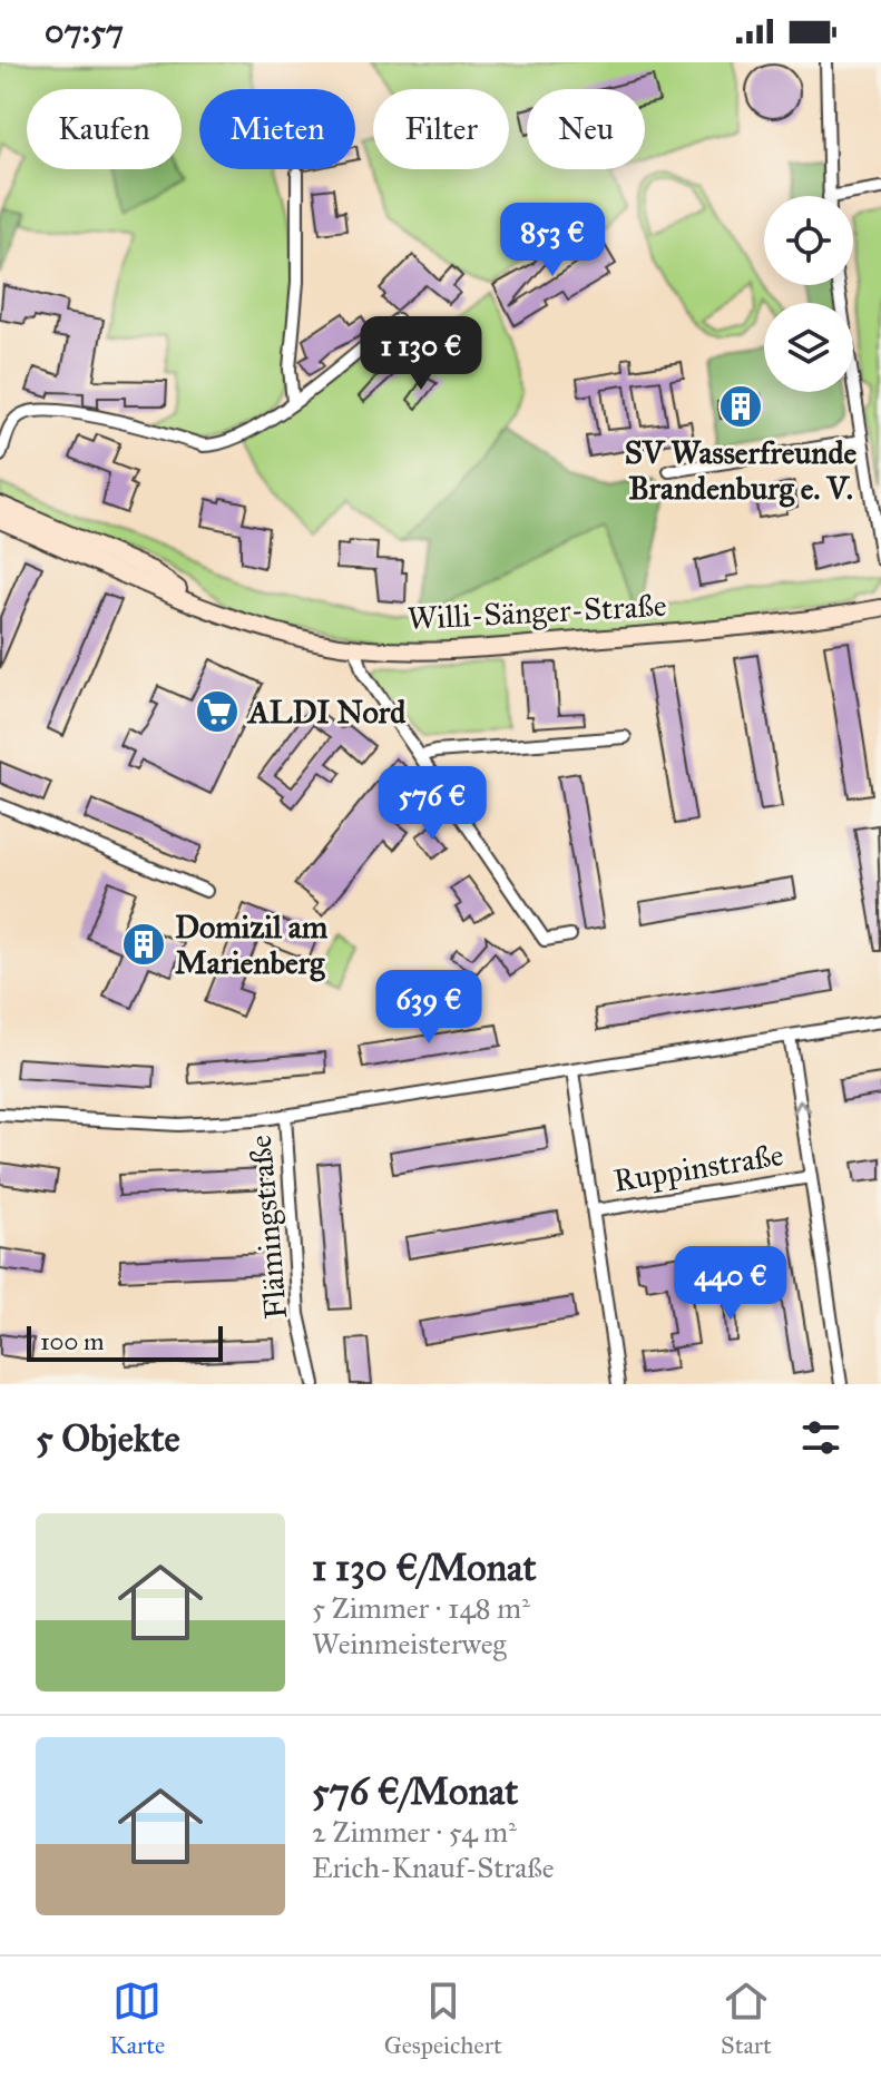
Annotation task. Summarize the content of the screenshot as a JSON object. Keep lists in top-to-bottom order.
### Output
{
  "streets": {
    "main road": ["Willi-Sänger-Straße"],
    "street": ["Ruppinstraße", "Flämingstraße"]
  },
  "places": {
    "building": ["SV Wasserfreunde Brandenburg e. V.", "Domizil am Marienberg"],
    "supermarket": ["ALDI Nord"]
  },
  "scale_bar": "100 m",
  "page": {
    "status": "07:57",
    "chip": [
      "Kaufen",
      "Mieten",
      "Filter",
      "Neu"
    ],
    "price": [
      "853 €",
      "1 130 €",
      "576 €",
      "639 €",
      "440 €"
    ],
    "scale": "100 m",
    "heading": "5 Objekte",
    "list": [
      {
        "name": "1 130 €/Monat",
        "note": "5 Zimmer · 148 m² · Weinmeisterweg"
      },
      {
        "name": "576 €/Monat",
        "note": "2 Zimmer · 54 m² · Erich-Knauf-Straße"
      }
    ],
    "tabs": ["Karte", "Gespeichert", "Start"]
  }
}
